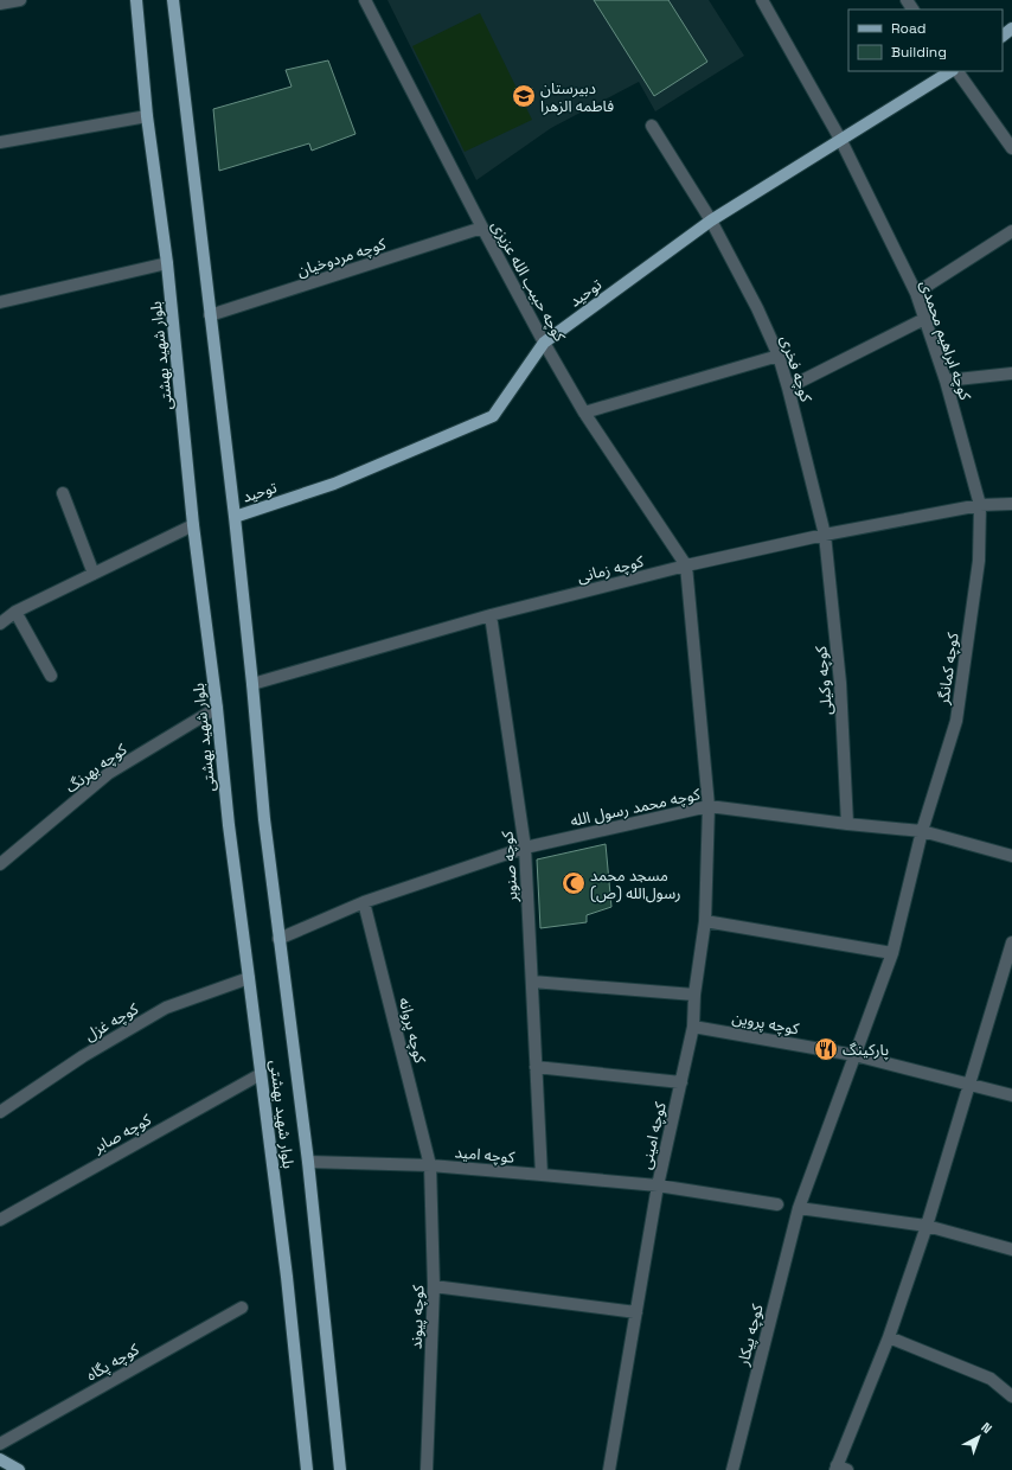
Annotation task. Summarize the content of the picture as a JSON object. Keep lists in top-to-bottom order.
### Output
{
  "streets": {
    "main road": ["توحید", "بلوار شهید بهشتی"],
    "street": [
      "کوچه مردوخیان",
      "کوچه حبیب الله عزیزی",
      "کوچه ابراهیم محمدی",
      "کوچه فخری",
      "کوچه زمانی",
      "کوچه کمانگر",
      "کوچه وکیلی",
      "کوچه بهرنگ",
      "کوچه محمد رسول الله",
      "کوچه صنوبر",
      "کوچه غزل",
      "کوچه پروین",
      "کوچه پروانه",
      "کوچه صابر",
      "کوچه امینی",
      "کوچه امید",
      "کوچه پیوند",
      "کوچه پیکار",
      "کوچه پگاه"
    ]
  },
  "crossings": [
    ["کوچه مردوخیان", "کوچه حبیب الله عزیزی"],
    ["کوچه مردوخیان", "بلوار شهید بهشتی"],
    ["کوچه حبیب الله عزیزی", "توحید"],
    ["کوچه حبیب الله عزیزی", "کوچه زمانی"],
    ["کوچه حبیب الله عزیزی", "کوچه امینی"],
    ["توحید", "کوچه ابراهیم محمدی"],
    ["توحید", "بلوار شهید بهشتی"],
    ["توحید", "کوچه فخری"],
    ["کوچه ابراهیم محمدی", "کوچه زمانی"],
    ["کوچه ابراهیم محمدی", "کوچه کمانگر"],
    ["بلوار شهید بهشتی", "کوچه زمانی"],
    ["بلوار شهید بهشتی", "کوچه بهرنگ"],
    ["بلوار شهید بهشتی", "کوچه محمد رسول الله"],
    ["بلوار شهید بهشتی", "کوچه غزل"],
    ["بلوار شهید بهشتی", "کوچه صابر"],
    ["بلوار شهید بهشتی", "کوچه امید"],
    ["کوچه فخری", "کوچه زمانی"],
    ["کوچه فخری", "کوچه وکیلی"],
    ["کوچه زمانی", "کوچه کمانگر"],
    ["کوچه زمانی", "کوچه وکیلی"],
    ["کوچه زمانی", "کوچه صنوبر"],
    ["کوچه زمانی", "کوچه امینی"],
    ["کوچه کمانگر", "کوچه محمد رسول الله"],
    ["کوچه کمانگر", "کوچه پروین"],
    ["کوچه کمانگر", "کوچه پیکار"],
    ["کوچه وکیلی", "کوچه محمد رسول الله"],
    ["کوچه محمد رسول الله", "کوچه صنوبر"],
    ["کوچه محمد رسول الله", "کوچه پروانه"],
    ["کوچه محمد رسول الله", "کوچه امینی"],
    ["کوچه صنوبر", "کوچه امید"],
    ["کوچه پروین", "کوچه امینی"],
    ["کوچه پروین", "کوچه پیکار"],
    ["کوچه پروانه", "کوچه امید"],
    ["کوچه پروانه", "کوچه پیوند"],
    ["کوچه امینی", "کوچه امید"],
    ["کوچه امید", "کوچه پیوند"]
  ],
  "places": {
    "school or university": ["دبیرستان فاطمه الزهرا"],
    "mosque": ["مسجد محمد رسول‌الله (ص)"],
    "restaurant": ["پارکینگ"]
  },
  "legend": ["Road", "Building"],
  "north": "top right"
}
